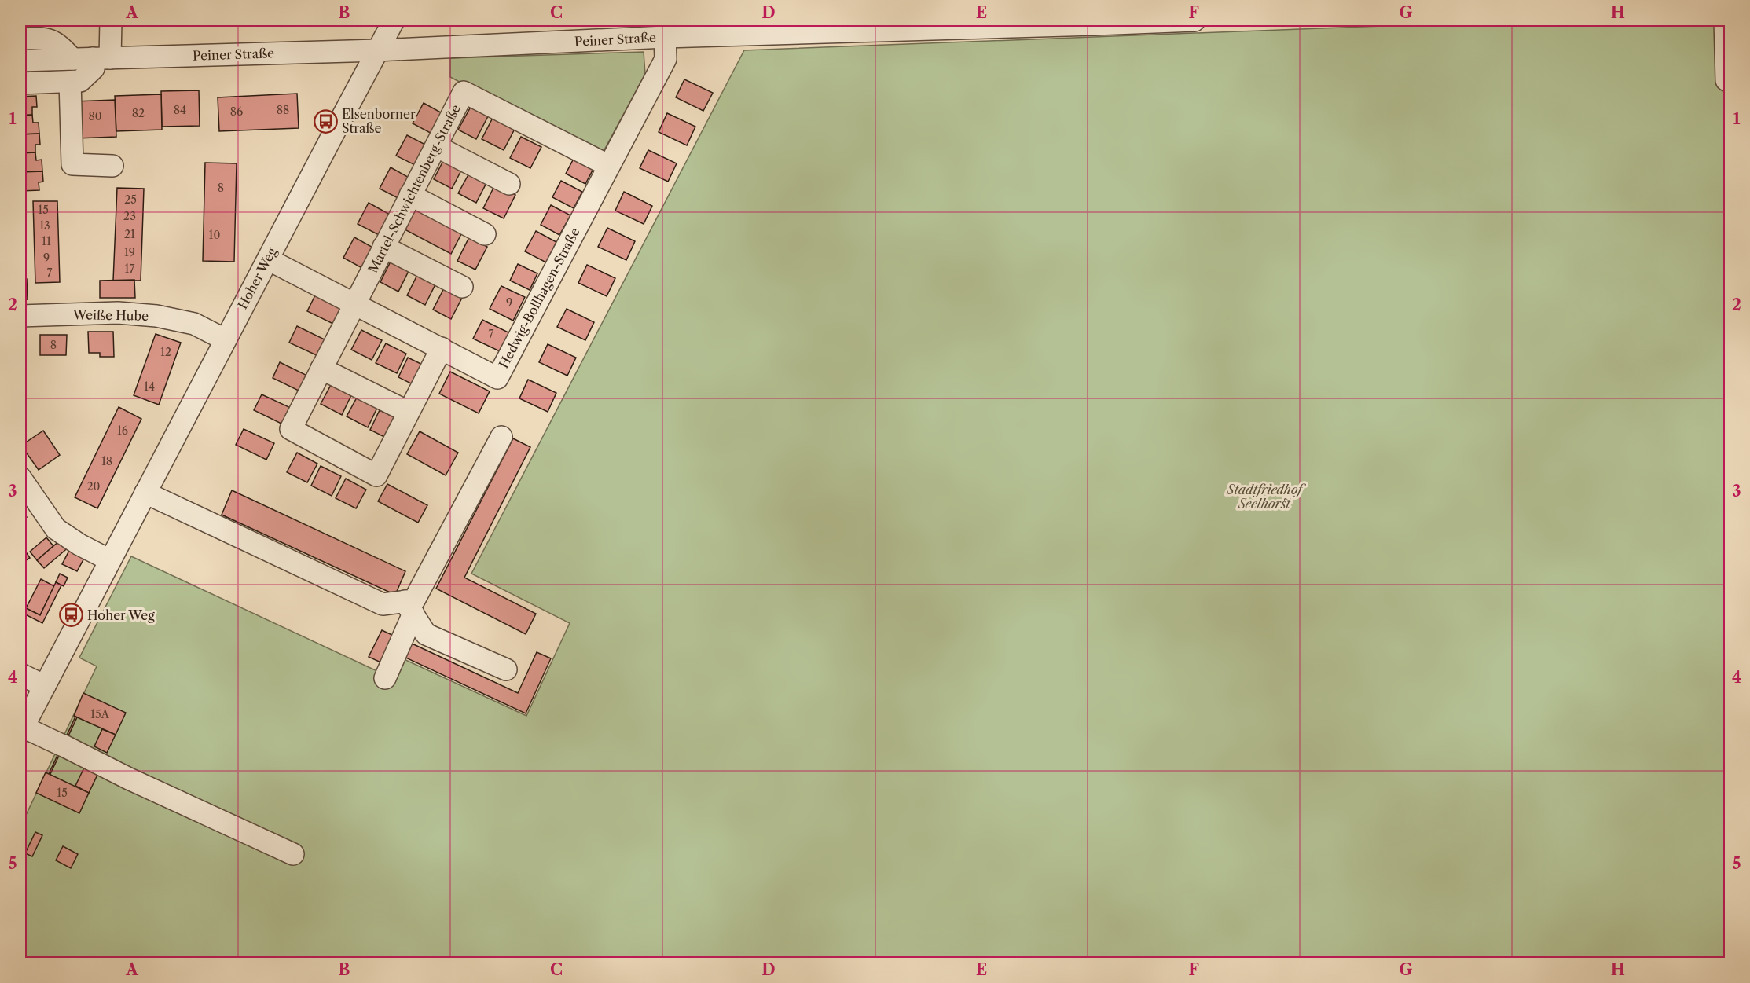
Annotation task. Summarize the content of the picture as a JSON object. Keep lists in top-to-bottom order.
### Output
{
  "streets": {
    "street": [
      "Peiner Straße",
      "Martel-Schwichtenberg-Straße",
      "Hoher Weg",
      "Hedwig-Bollhagen-Straße",
      "Weiße Hube"
    ]
  },
  "crossings": [
    ["Peiner Straße", "Hoher Weg"],
    ["Peiner Straße", "Hedwig-Bollhagen-Straße"],
    ["Martel-Schwichtenberg-Straße", "Hedwig-Bollhagen-Straße"],
    ["Hoher Weg", "Hedwig-Bollhagen-Straße"],
    ["Hoher Weg", "Weiße Hube"]
  ],
  "parks": ["Stadtfriedhof Seelhorst"],
  "places": {
    "bus stop": ["Elsenborner Straße", "Hoher Weg"]
  },
  "house_numbers": [
    "84",
    "88",
    "86",
    "82",
    "80",
    "8",
    "25",
    "15",
    "23",
    "13",
    "21",
    "10",
    "11",
    "19",
    "9",
    "17",
    "7",
    "9",
    "7",
    "8",
    "12",
    "14",
    "16",
    "18",
    "20",
    "15A",
    "15"
  ],
  "grid": {
    "columns": [
      "A",
      "B",
      "C",
      "D",
      "E",
      "F",
      "G",
      "H"
    ],
    "rows": [
      "1",
      "2",
      "3",
      "4",
      "5"
    ]
  }
}
